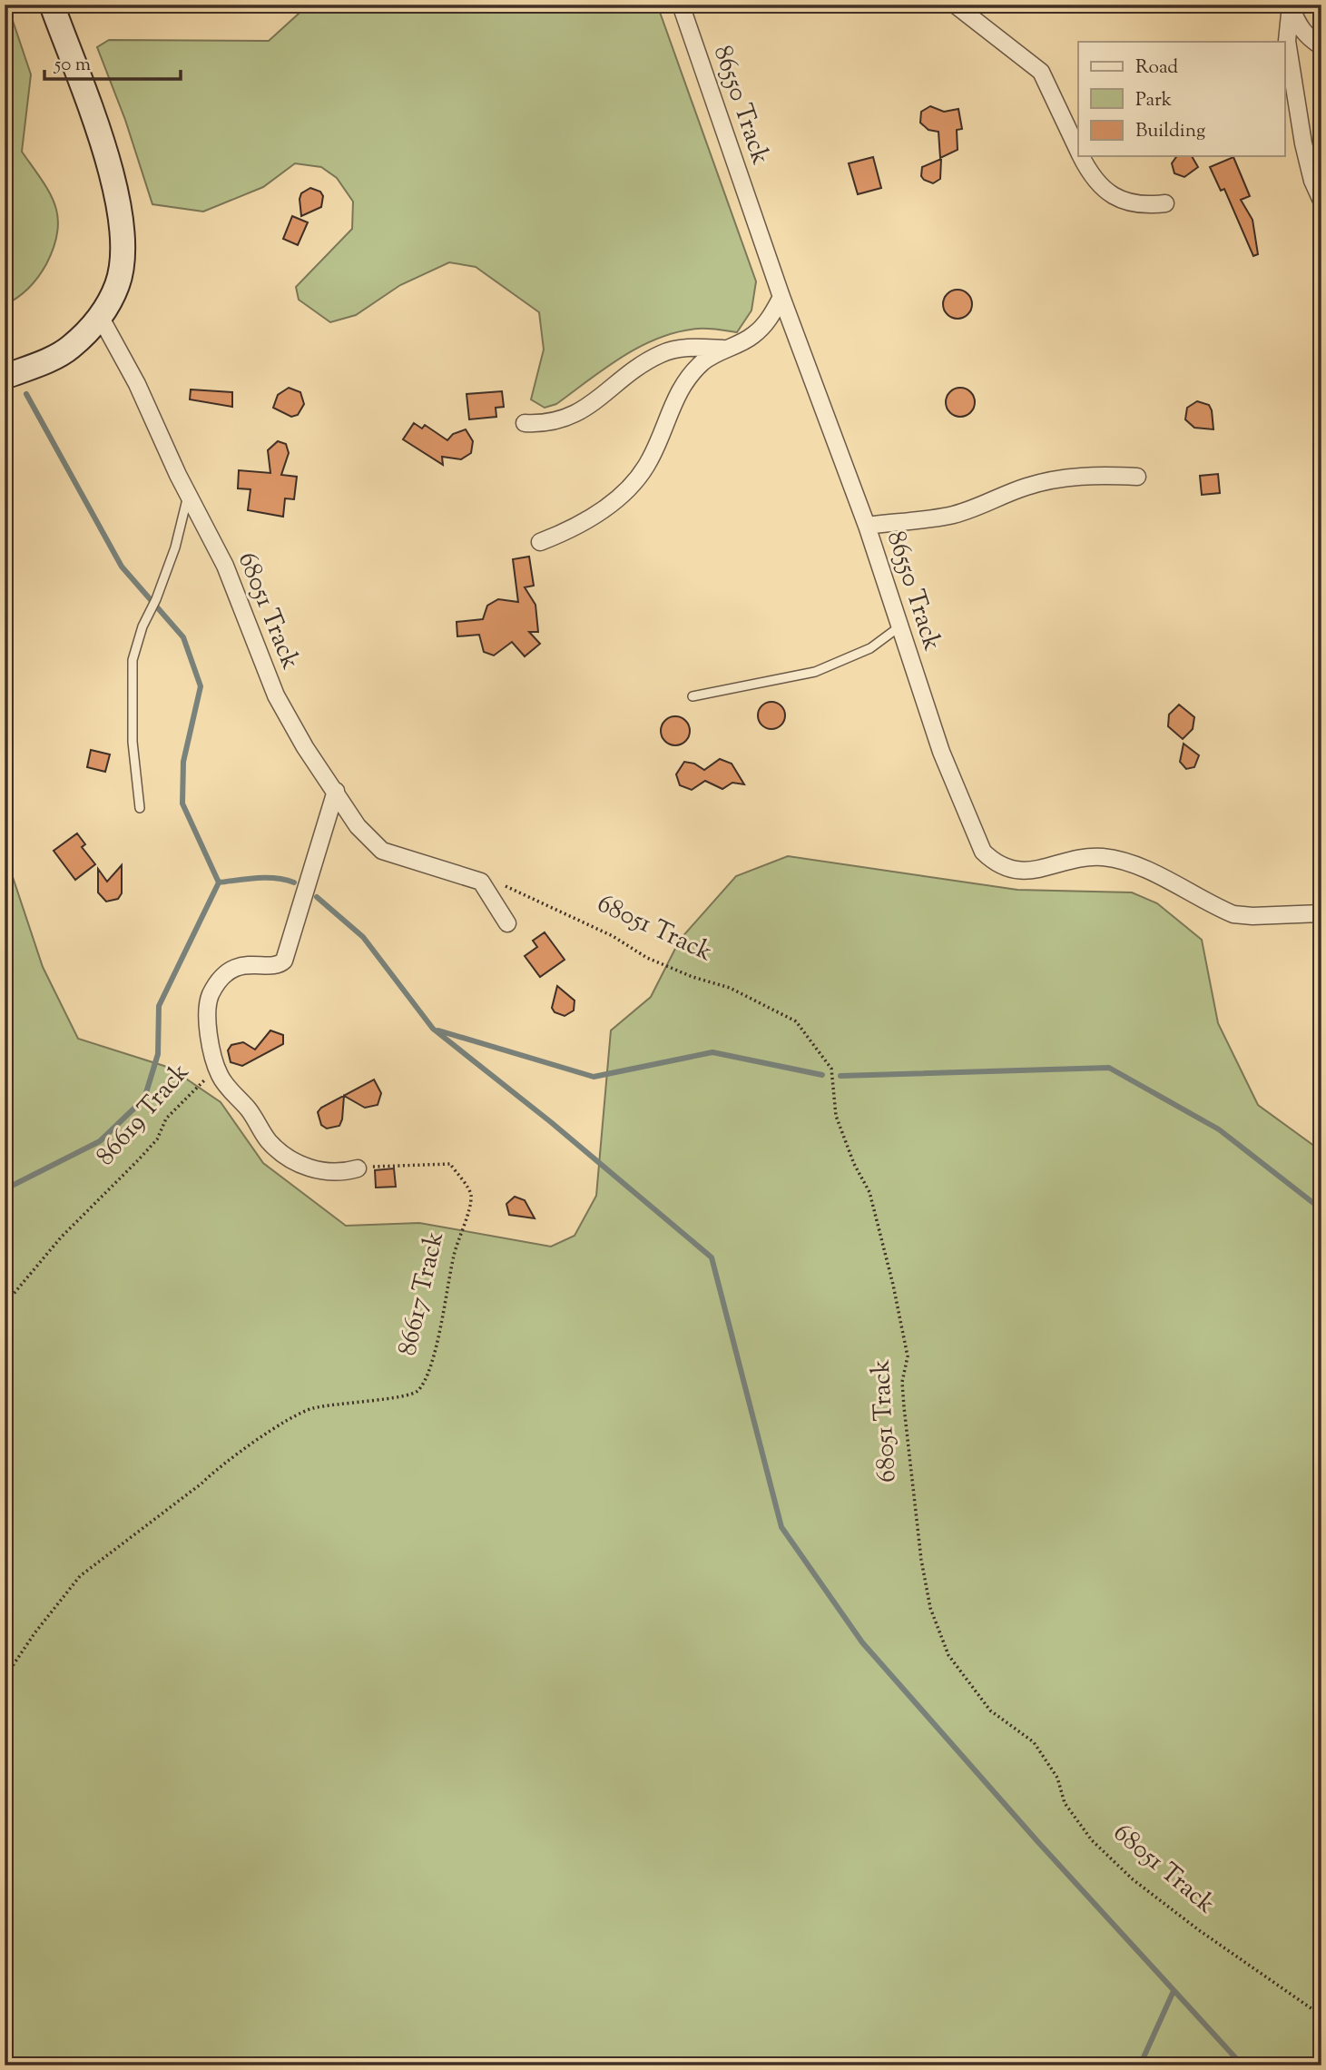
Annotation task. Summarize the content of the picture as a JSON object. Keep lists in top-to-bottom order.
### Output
{
  "streets": {
    "street": ["86550 Track", "68051 Track", "86619 Track"],
    "path": ["86617 Track"]
  },
  "crossings": [
    ["68051 Track", "86619 Track"]
  ],
  "legend": ["Road", "Park", "Building"],
  "scale_bar": "50 m"
}
